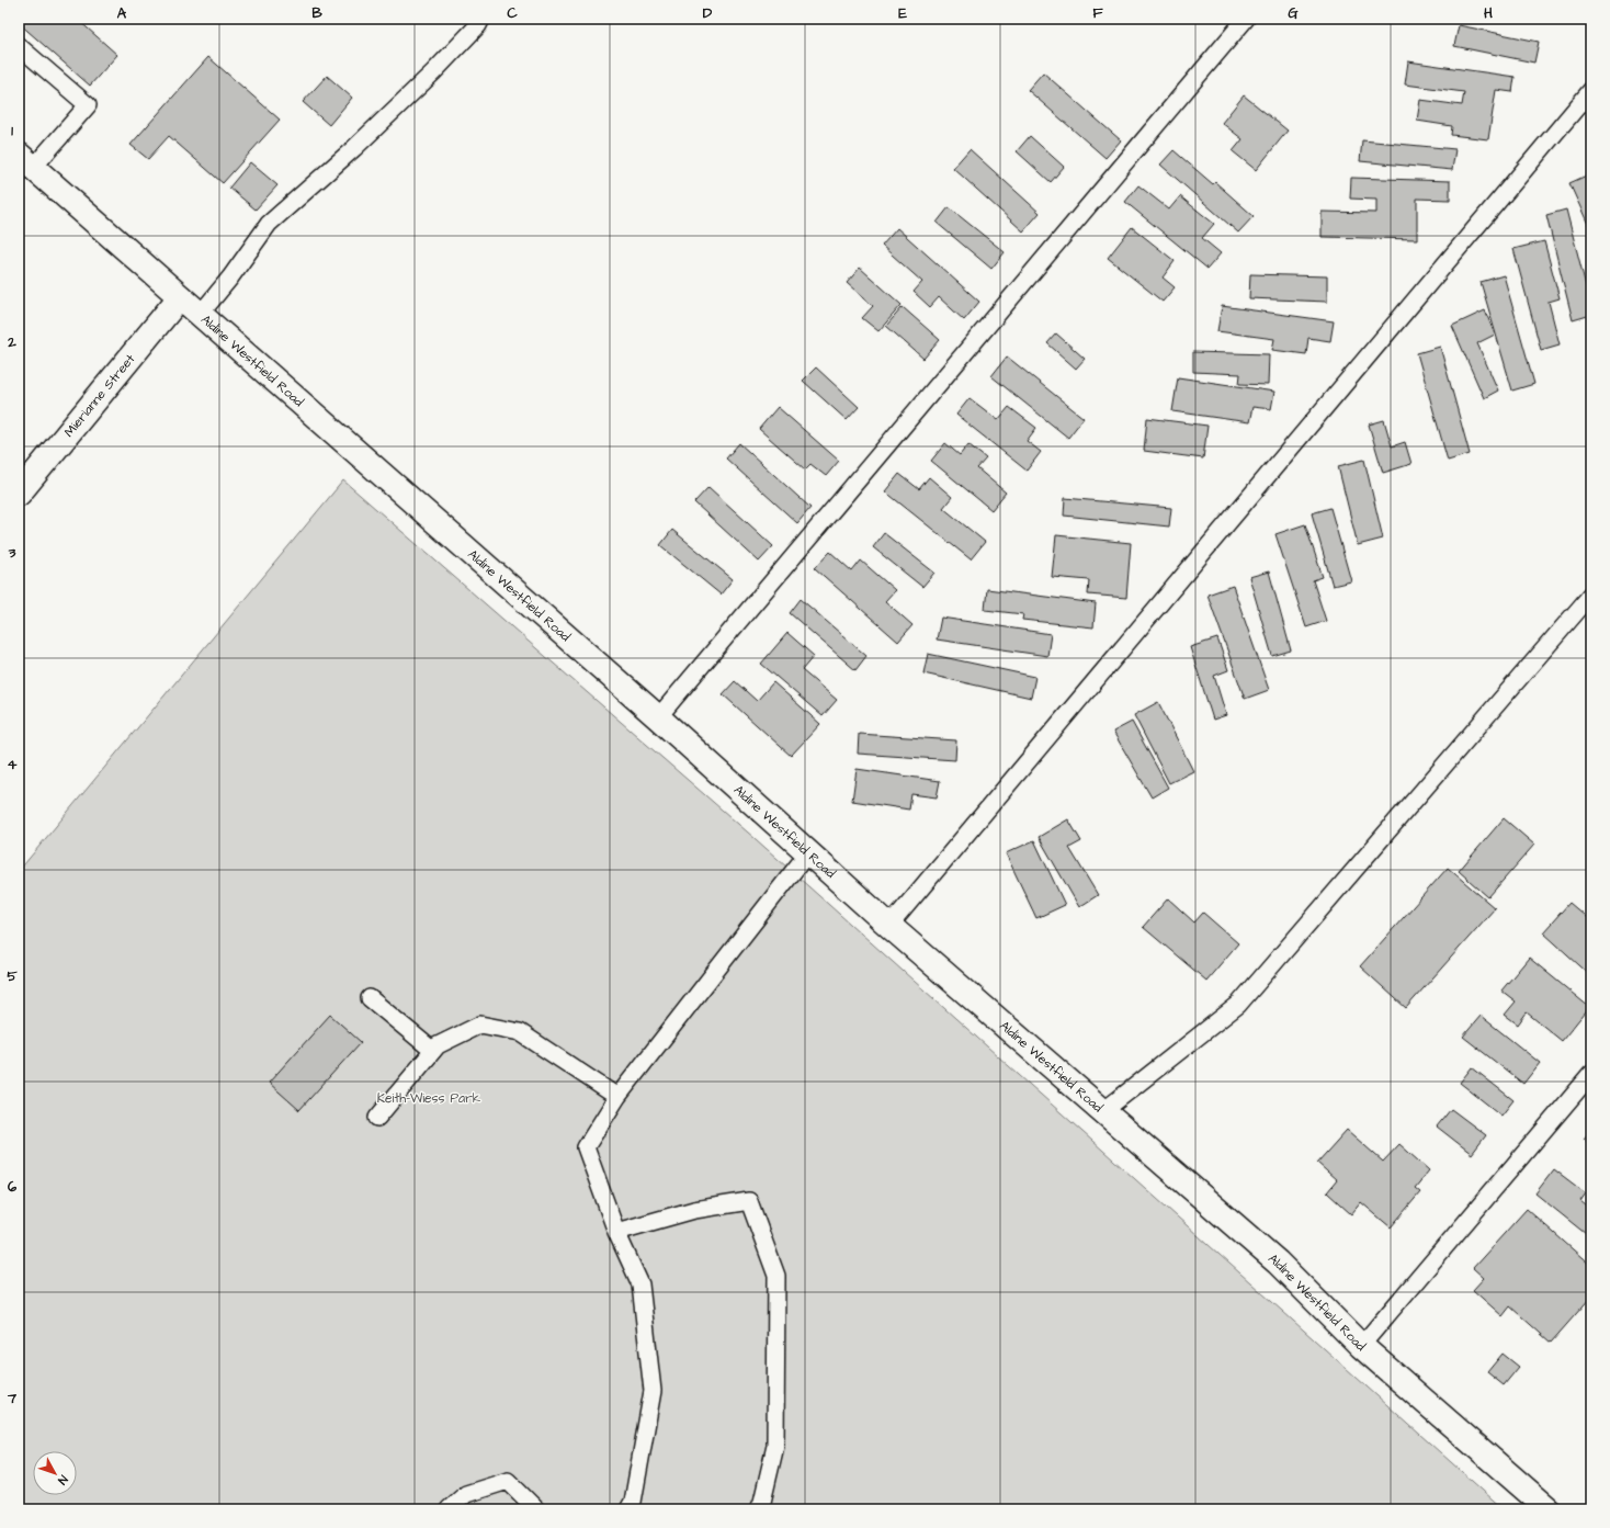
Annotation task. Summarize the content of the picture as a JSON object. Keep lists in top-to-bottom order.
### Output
{
  "streets": {
    "main road": ["Aldine Westfield Road", "Mierianne Street"]
  },
  "crossings": [
    ["Aldine Westfield Road", "Mierianne Street"]
  ],
  "parks": ["Keith-Wiess Park"],
  "north": "bottom right",
  "grid": {
    "columns": [
      "A",
      "B",
      "C",
      "D",
      "E",
      "F",
      "G",
      "H"
    ],
    "rows": [
      "1",
      "2",
      "3",
      "4",
      "5",
      "6",
      "7"
    ]
  }
}
